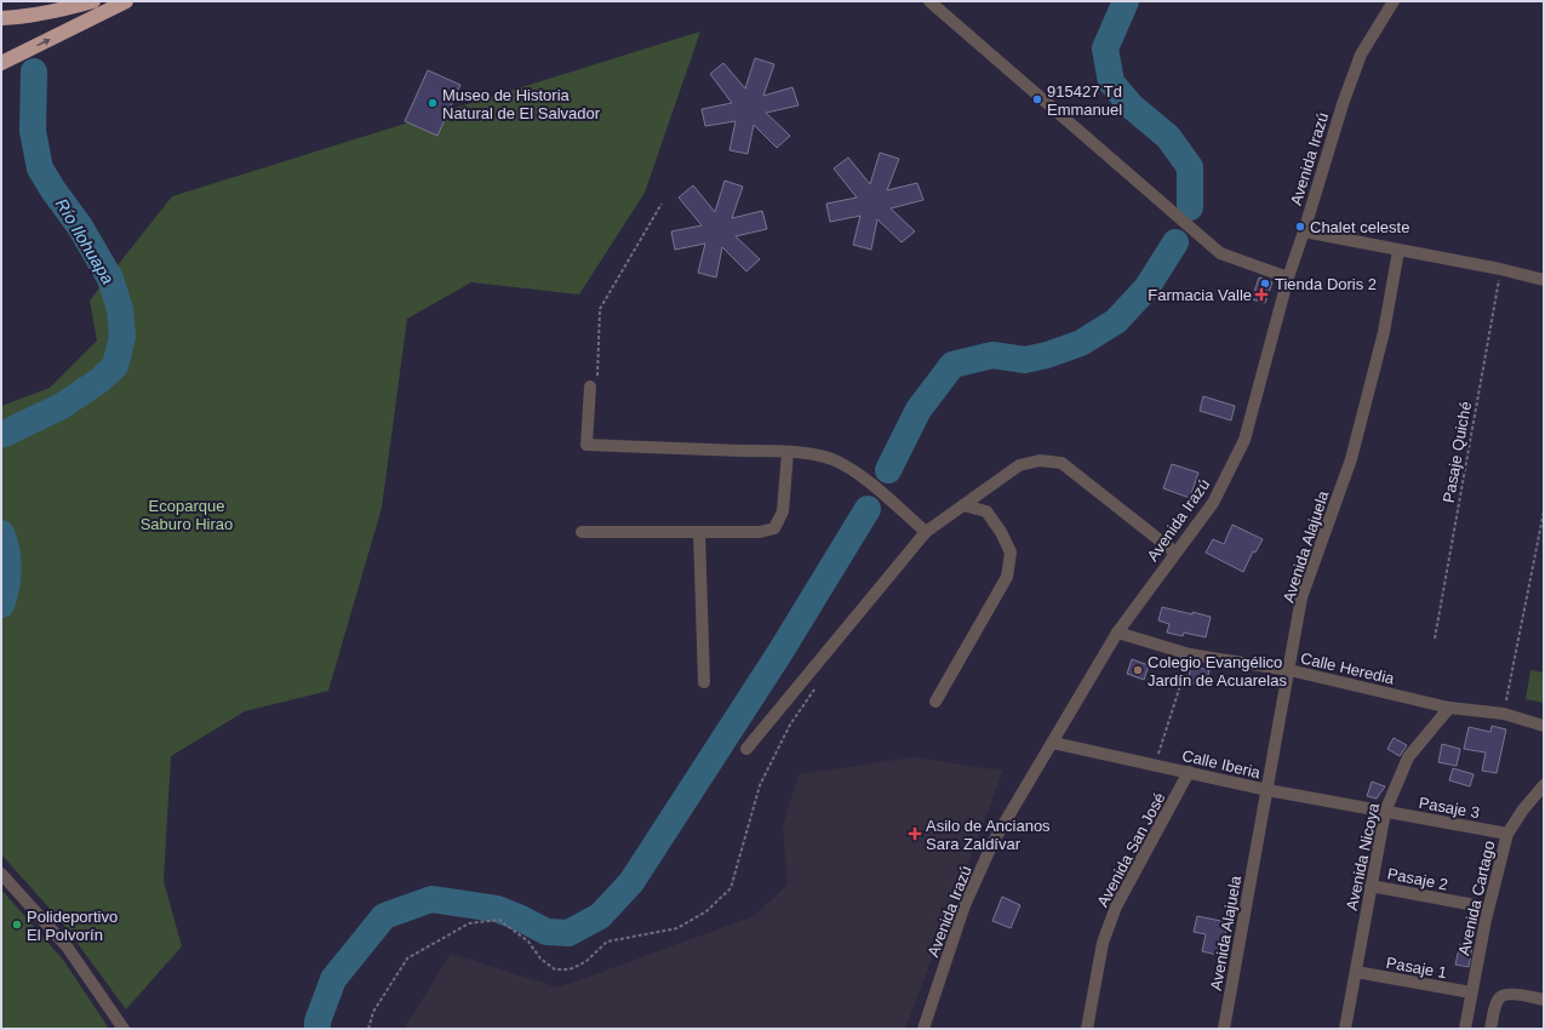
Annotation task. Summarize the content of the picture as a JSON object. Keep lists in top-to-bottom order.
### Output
{
  "streets": {
    "street": [
      "Avenida Irazú",
      "Avenida Alajuela",
      "Calle Heredia",
      "Calle Iberia",
      "Pasaje 3",
      "Avenida San José",
      "Avenida Nicoya",
      "Pasaje 2",
      "Avenida Cartago",
      "Pasaje 1"
    ],
    "path": ["Pasaje Quiché"]
  },
  "crossings": [
    ["Avenida Irazú", "Calle Heredia"],
    ["Avenida Irazú", "Calle Iberia"],
    ["Avenida Alajuela", "Calle Heredia"],
    ["Avenida Alajuela", "Calle Iberia"],
    ["Calle Heredia", "Avenida Nicoya"],
    ["Calle Iberia", "Pasaje 3"],
    ["Calle Iberia", "Avenida San José"],
    ["Calle Iberia", "Avenida Nicoya"],
    ["Pasaje 3", "Avenida Nicoya"],
    ["Pasaje 3", "Avenida Cartago"],
    ["Avenida Nicoya", "Pasaje 2"],
    ["Avenida Nicoya", "Pasaje 1"],
    ["Pasaje 2", "Avenida Cartago"],
    ["Avenida Cartago", "Pasaje 1"]
  ],
  "water": ["Río Ilohuapa"],
  "parks": ["Ecoparque Saburo Hirao"],
  "places": {
    "other": [
      "915427 Td Emmanuel",
      "Museo de Historia Natural de El Salvador",
      "Chalet celeste",
      "Tienda Doris 2",
      "Colegio Evangélico Jardín de Acuarelas",
      "Polideportivo El Polvorín"
    ],
    "health": ["Farmacia Valle", "Asilo de Ancianos Sara Zaldívar"]
  }
}
